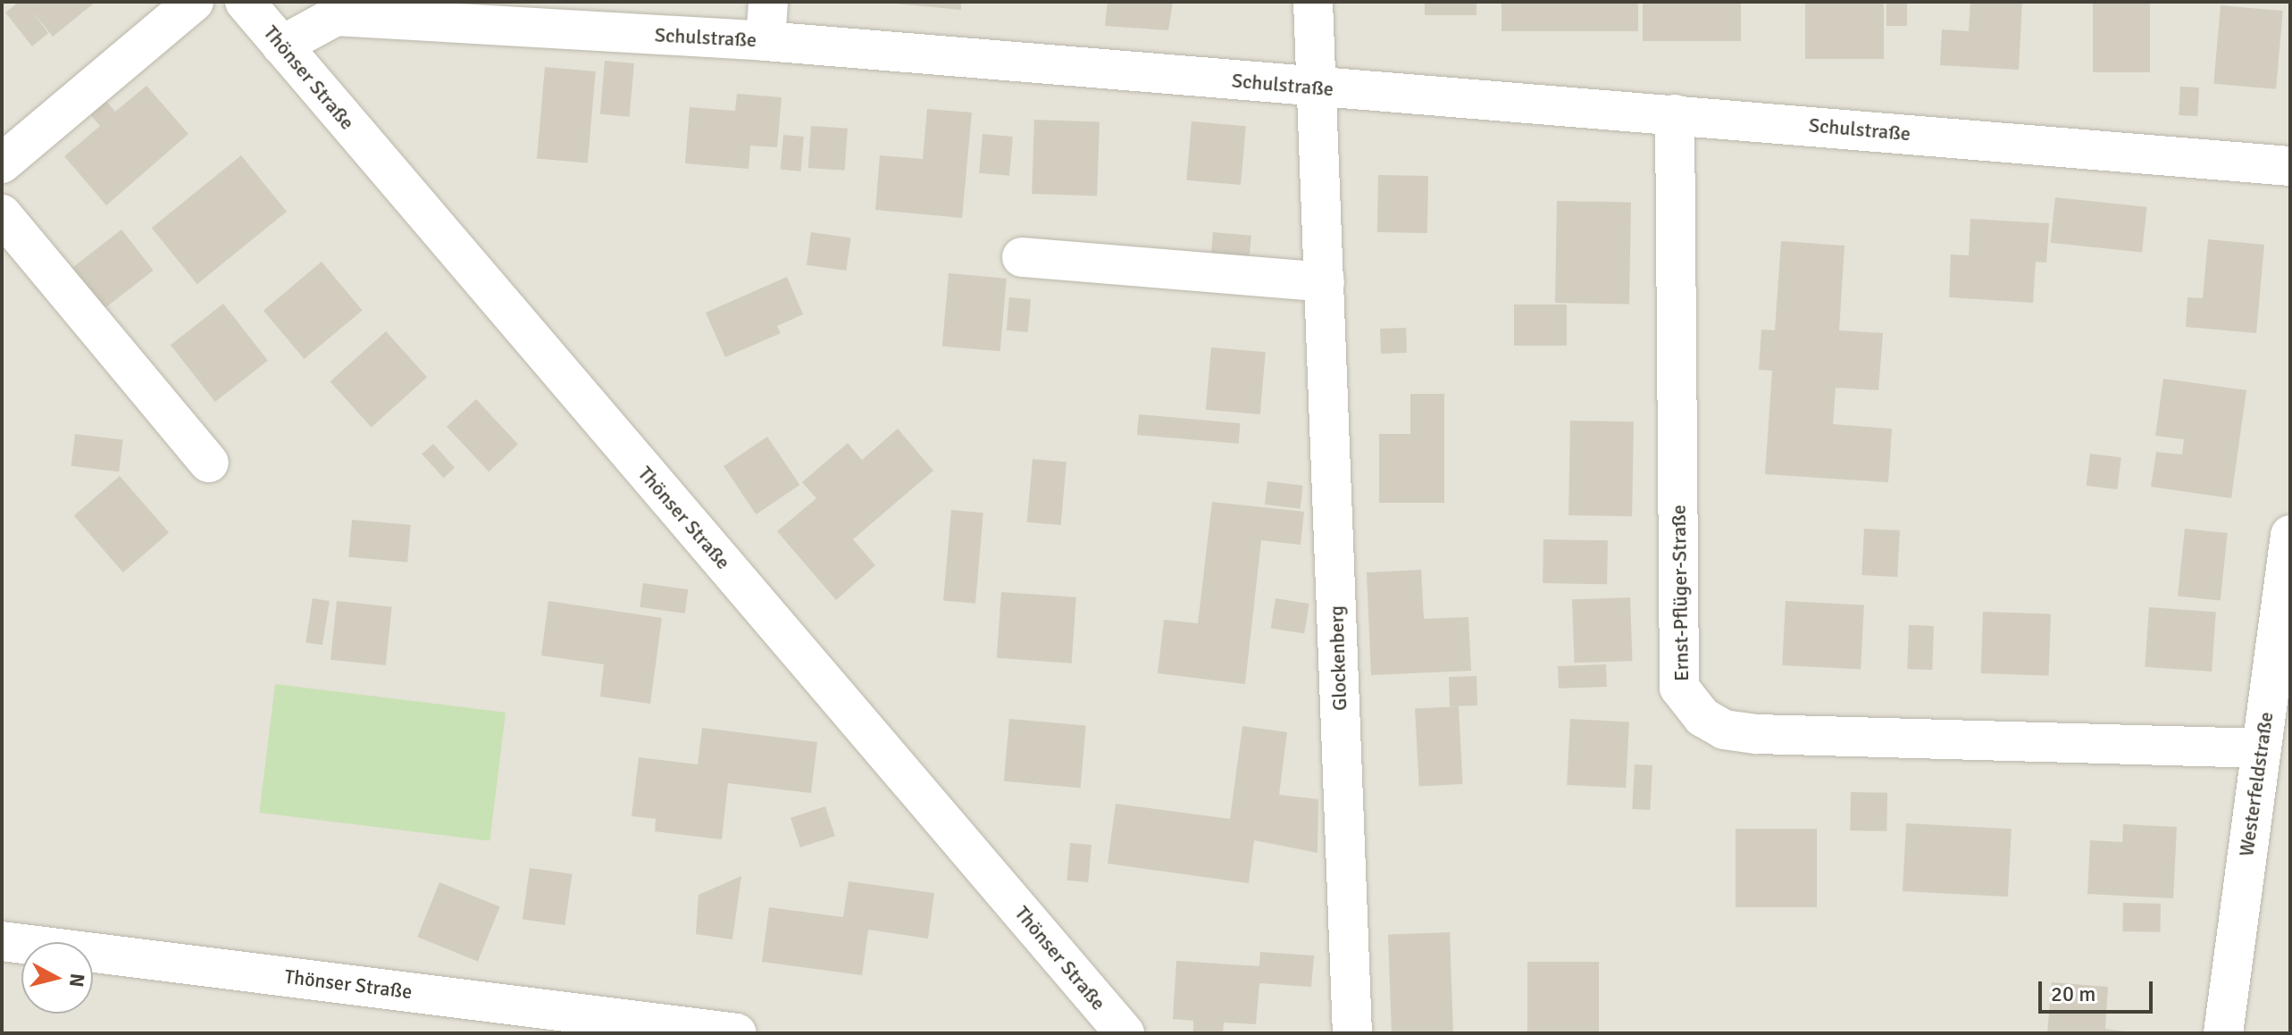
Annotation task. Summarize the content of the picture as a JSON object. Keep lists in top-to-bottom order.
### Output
{
  "streets": {
    "street": [
      "Schulstraße",
      "Thönser Straße",
      "Ernst-Pflüger-Straße",
      "Glockenberg",
      "Westerfeldstraße"
    ]
  },
  "crossings": [
    ["Schulstraße", "Thönser Straße"],
    ["Schulstraße", "Ernst-Pflüger-Straße"],
    ["Schulstraße", "Glockenberg"],
    ["Ernst-Pflüger-Straße", "Westerfeldstraße"]
  ],
  "scale_bar": "20 m",
  "north": "right"
}
